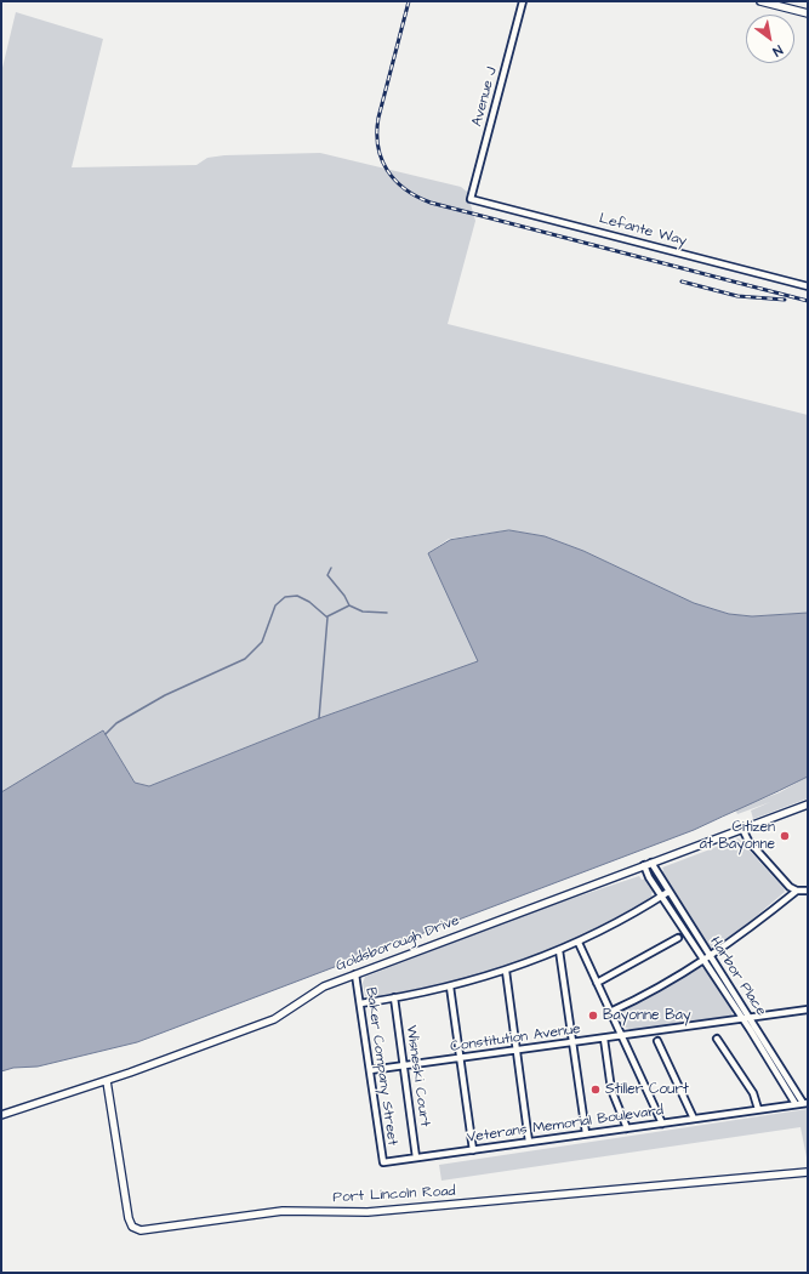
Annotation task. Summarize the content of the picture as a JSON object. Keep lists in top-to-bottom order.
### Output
{
  "streets": {
    "street": [
      "Avenue J",
      "Lefante Way",
      "Goldsborough Drive",
      "Harbor Place",
      "Constitution Avenue",
      "Baker Company Street",
      "Wisneski Court",
      "Veterans Memorial Boulevard",
      "Port Lincoln Road"
    ]
  },
  "crossings": [
    ["Avenue J", "Lefante Way"],
    ["Goldsborough Drive", "Harbor Place"],
    ["Goldsborough Drive", "Baker Company Street"],
    ["Goldsborough Drive", "Port Lincoln Road"],
    ["Harbor Place", "Constitution Avenue"],
    ["Harbor Place", "Veterans Memorial Boulevard"],
    ["Constitution Avenue", "Baker Company Street"],
    ["Constitution Avenue", "Wisneski Court"],
    ["Baker Company Street", "Veterans Memorial Boulevard"],
    ["Wisneski Court", "Veterans Memorial Boulevard"]
  ],
  "places": ["Citizen at Bayonne", "Bayonne Bay", "Stiller Court"],
  "north": "bottom right"
}
